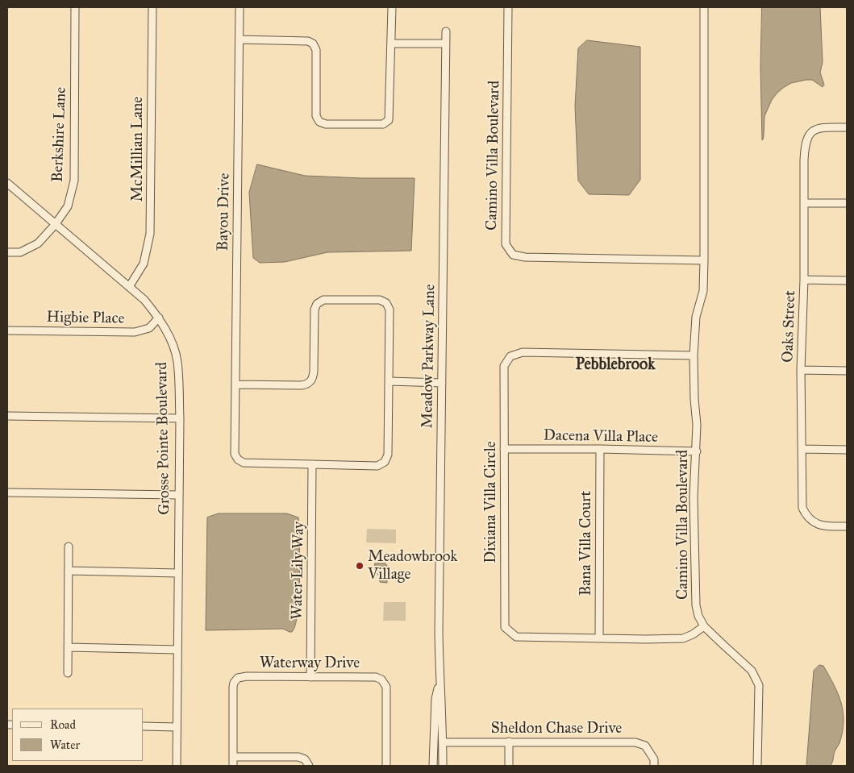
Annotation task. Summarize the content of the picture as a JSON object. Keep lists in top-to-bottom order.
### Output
{
  "streets": {
    "street": [
      "Berkshire Lane",
      "McMillian Lane",
      "Camino Villa Boulevard",
      "Bayou Drive",
      "Higbie Place",
      "Oaks Street",
      "Meadow Parkway Lane",
      "Dacena Villa Place",
      "Grosse Pointe Boulevard",
      "Dixiana Villa Circle",
      "Bana Villa Court",
      "Water Lily Way",
      "Waterway Drive",
      "Sheldon Chase Drive"
    ]
  },
  "crossings": [
    ["Berkshire Lane", "Grosse Pointe Boulevard"],
    ["McMillian Lane", "Grosse Pointe Boulevard"],
    ["Camino Villa Boulevard", "Dacena Villa Place"],
    ["Camino Villa Boulevard", "Dixiana Villa Circle"],
    ["Bayou Drive", "Water Lily Way"],
    ["Higbie Place", "Grosse Pointe Boulevard"],
    ["Meadow Parkway Lane", "Sheldon Chase Drive"],
    ["Dacena Villa Place", "Dixiana Villa Circle"],
    ["Dacena Villa Place", "Bana Villa Court"],
    ["Dixiana Villa Circle", "Bana Villa Court"],
    ["Water Lily Way", "Waterway Drive"]
  ],
  "districts": ["Pebblebrook"],
  "places": ["Meadowbrook Village"],
  "legend": ["Road", "Water"]
}
